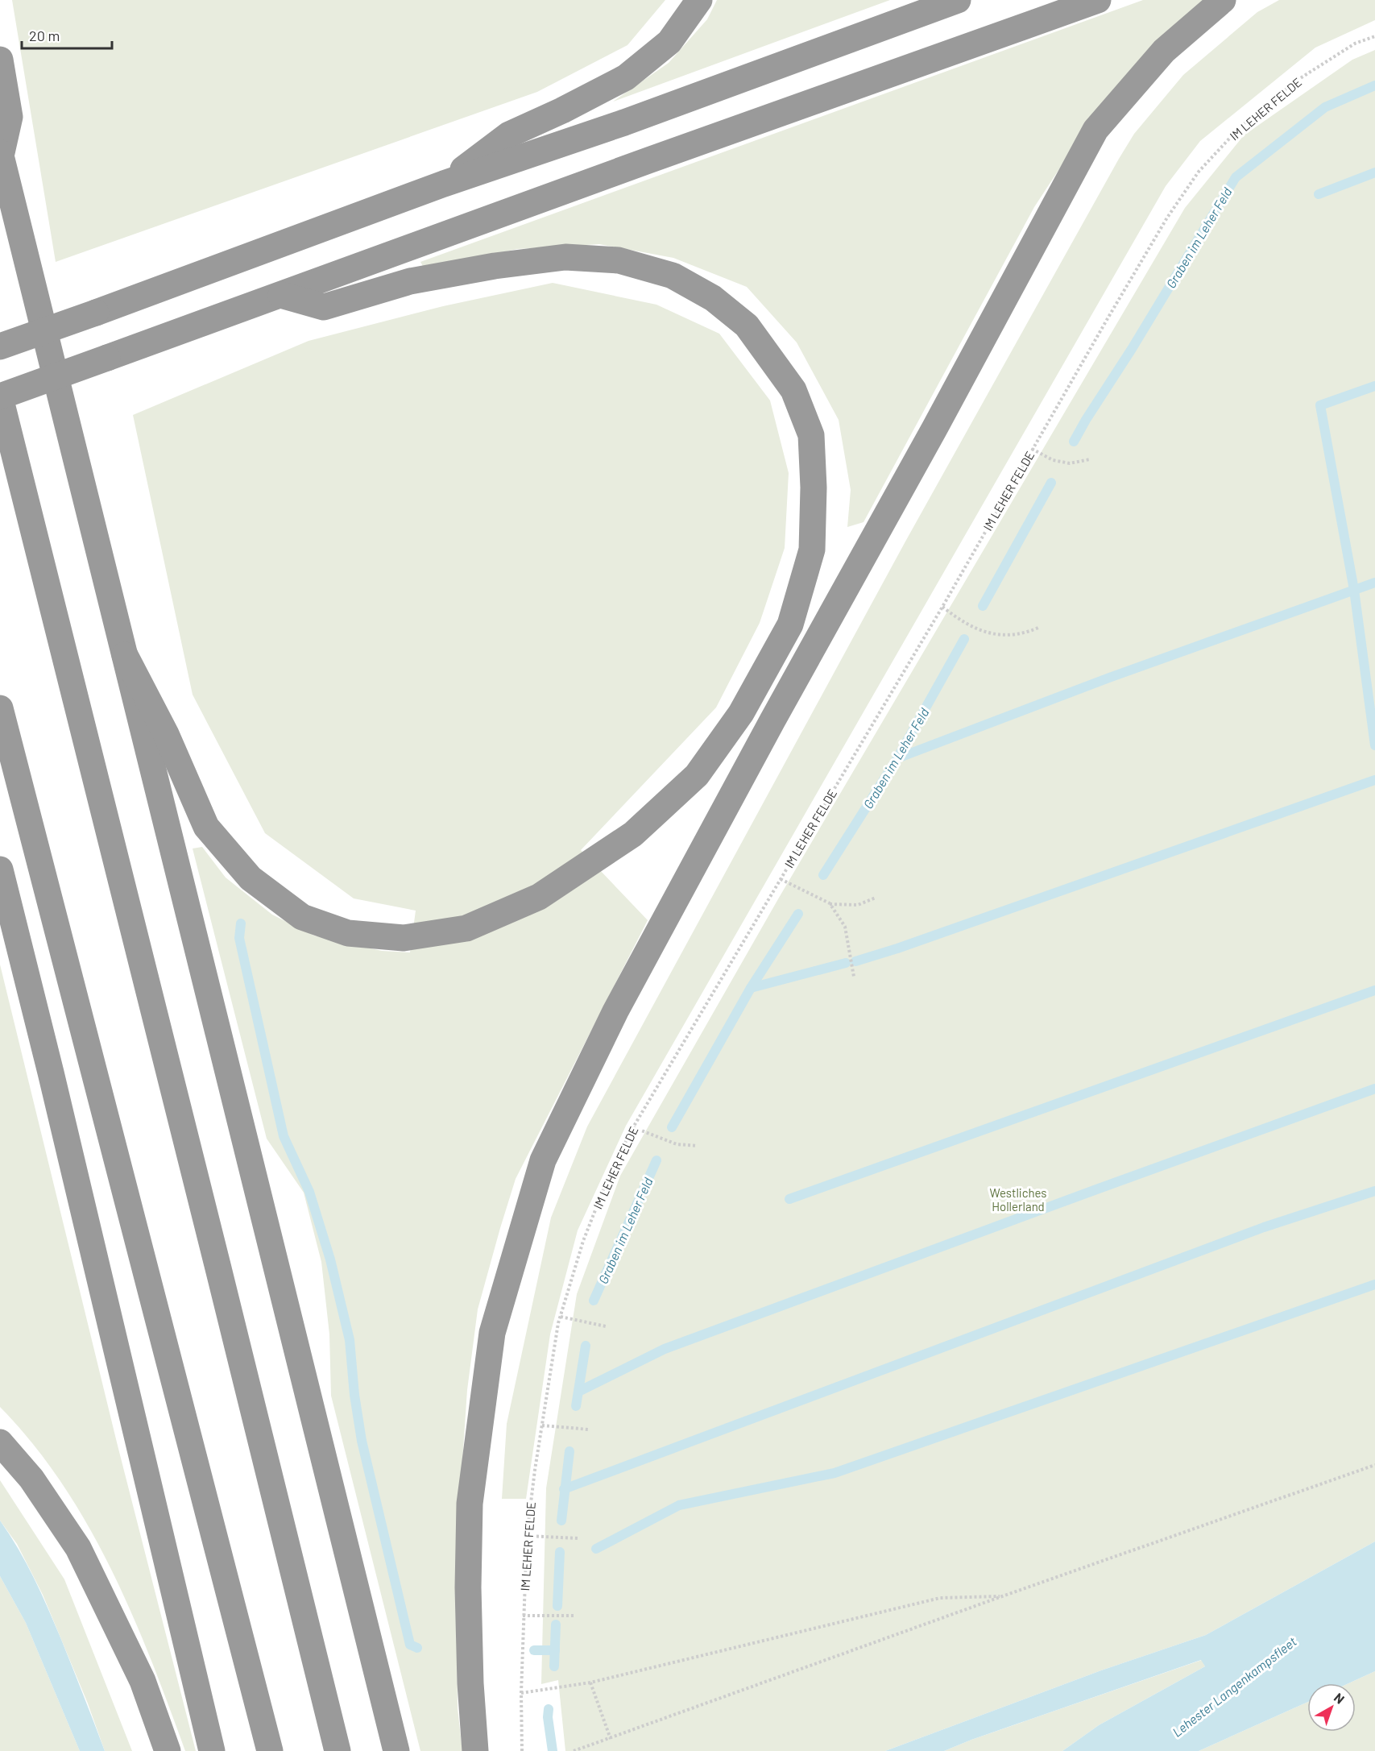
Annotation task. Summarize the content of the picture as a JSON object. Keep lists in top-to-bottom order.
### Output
{
  "streets": {
    "path": ["IM LEHER FELDE"]
  },
  "water": ["Graben im Leher Feld", "Lehester Langenkampsfleet"],
  "parks": ["Westliches Hollerland"],
  "scale_bar": "20 m",
  "north": "top right"
}
